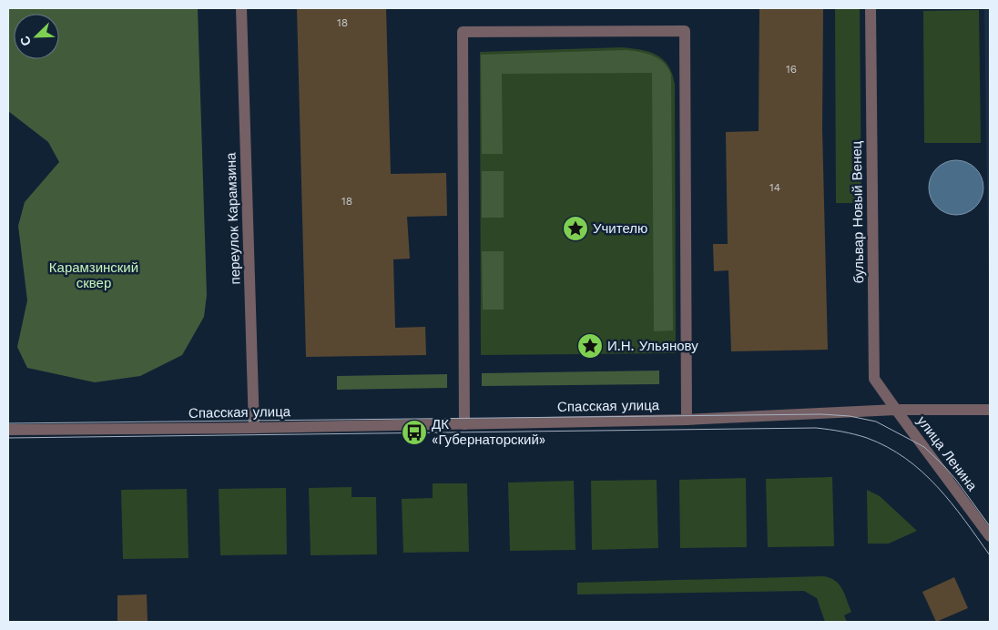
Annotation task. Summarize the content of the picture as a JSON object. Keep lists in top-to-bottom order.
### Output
{
  "streets": {
    "street": [
      "бульвар Новый Венец",
      "переулок Карамзина",
      "Спасская улица",
      "улица Ленина"
    ]
  },
  "crossings": [
    ["бульвар Новый Венец", "Спасская улица"],
    ["бульвар Новый Венец", "улица Ленина"],
    ["переулок Карамзина", "Спасская улица"],
    ["Спасская улица", "улица Ленина"]
  ],
  "parks": ["Карамзинский сквер"],
  "places": {
    "place": ["Учителю", "И.Н. Ульянову"],
    "bus stop": ["ДК «Губернаторский»"]
  },
  "house_numbers": [
    "18",
    "16",
    "14",
    "18"
  ],
  "north": "bottom left"
}
